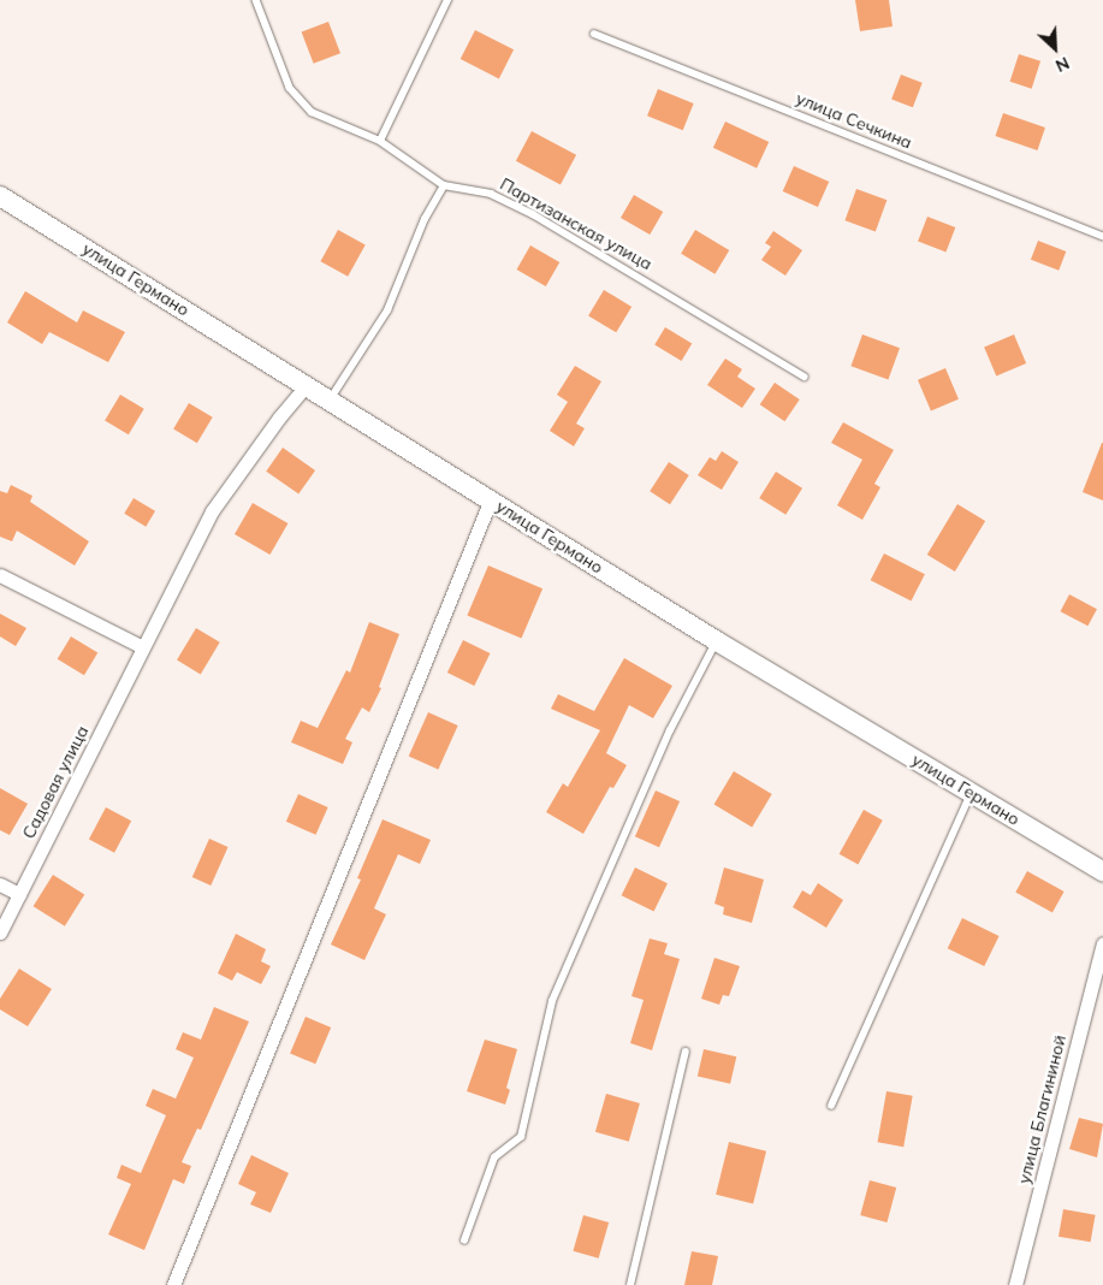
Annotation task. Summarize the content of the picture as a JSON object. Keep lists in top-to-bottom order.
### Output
{
  "streets": {
    "main road": ["улица Германо"],
    "street": ["Садовая улица", "улица Благининой"],
    "lane": ["улица Сечкина", "Партизанская улица"]
  },
  "crossings": [
    ["улица Германо", "Садовая улица"]
  ],
  "north": "bottom right"
}
